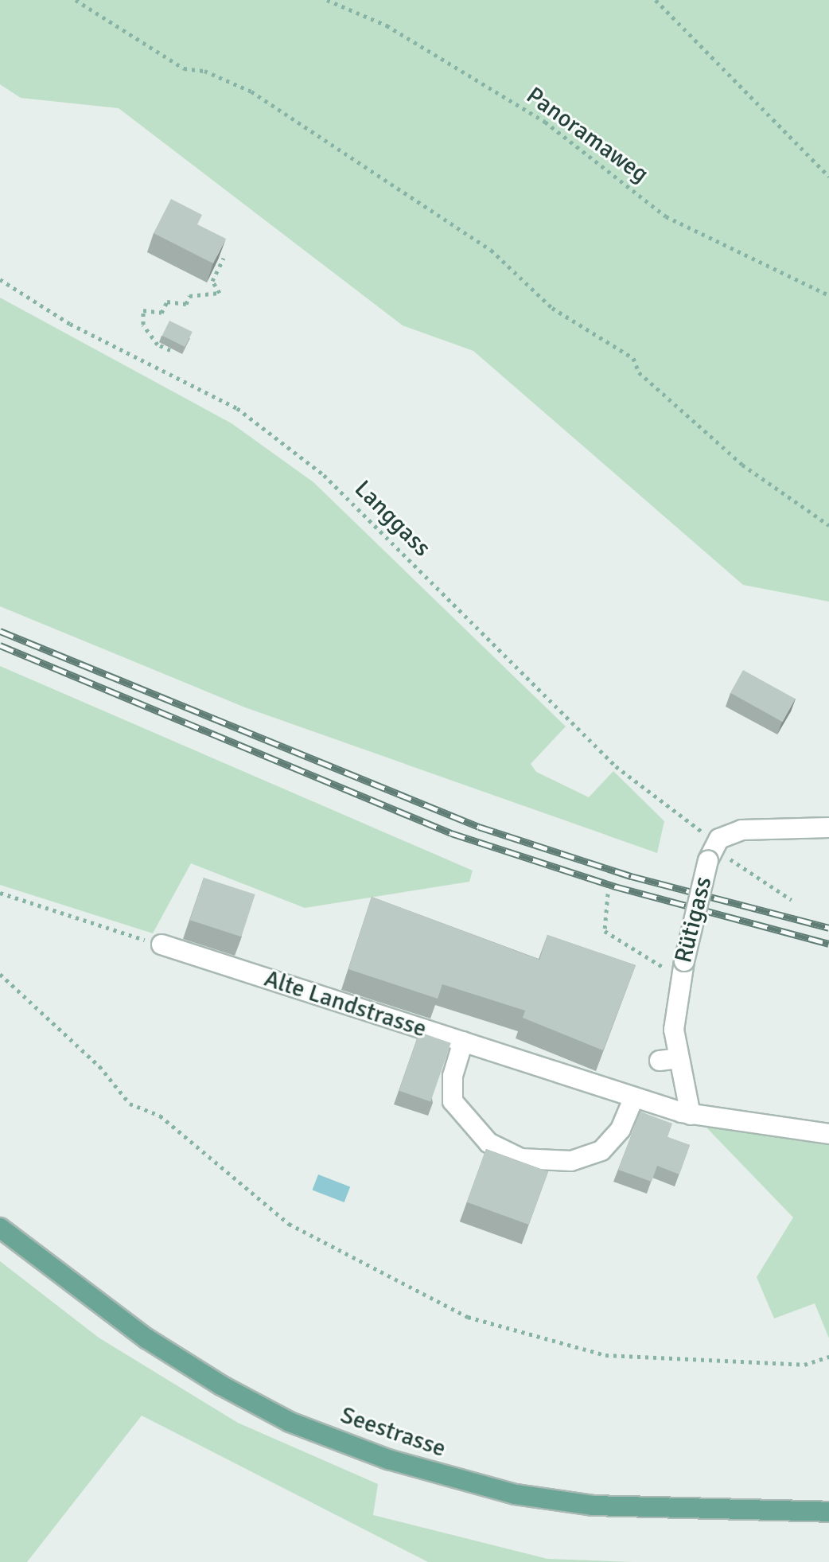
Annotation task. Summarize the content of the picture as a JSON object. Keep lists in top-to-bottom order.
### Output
{
  "streets": {
    "main road": ["Seestrasse"],
    "street": ["Rütigass", "Alte Landstrasse"],
    "path": ["Panoramaweg", "Langgass"]
  },
  "crossings": [
    ["Langgass", "Rütigass"],
    ["Rütigass", "Alte Landstrasse"]
  ]
}
